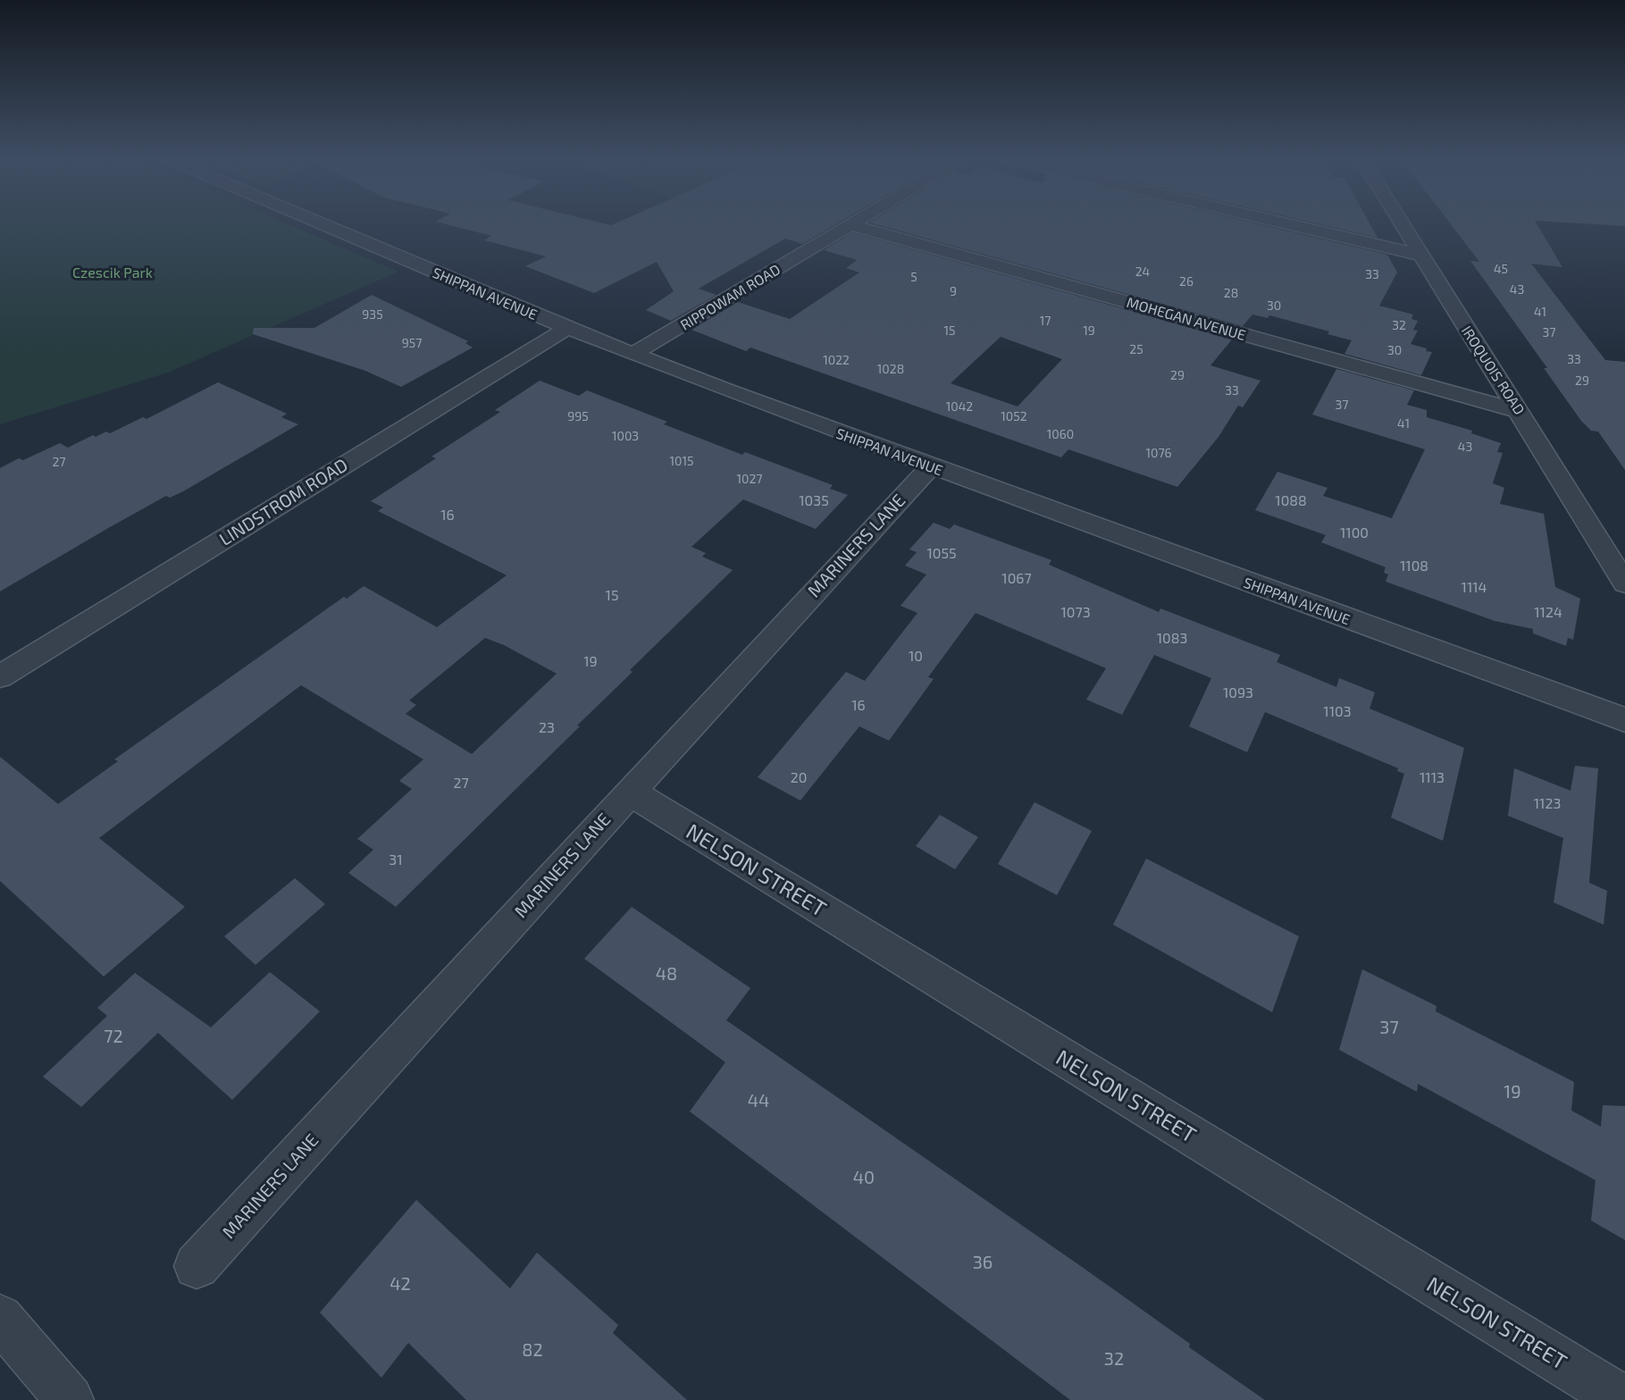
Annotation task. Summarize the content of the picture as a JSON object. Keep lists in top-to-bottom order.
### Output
{
  "streets": {
    "street": [
      "SHIPPAN AVENUE",
      "RIPPOWAM ROAD",
      "MOHEGAN AVENUE",
      "IROQUOIS ROAD",
      "LINDSTROM ROAD",
      "MARINERS LANE",
      "NELSON STREET"
    ]
  },
  "crossings": [
    ["SHIPPAN AVENUE", "RIPPOWAM ROAD"],
    ["SHIPPAN AVENUE", "LINDSTROM ROAD"],
    ["SHIPPAN AVENUE", "MARINERS LANE"],
    ["RIPPOWAM ROAD", "MOHEGAN AVENUE"],
    ["MOHEGAN AVENUE", "IROQUOIS ROAD"],
    ["MARINERS LANE", "NELSON STREET"]
  ],
  "parks": ["Czescik Park"],
  "house_numbers": [
    "45",
    "24",
    "33",
    "5",
    "26",
    "43",
    "9",
    "28",
    "30",
    "41",
    "935",
    "17",
    "32",
    "15",
    "19",
    "37",
    "957",
    "25",
    "30",
    "33",
    "1022",
    "1028",
    "29",
    "29",
    "33",
    "37",
    "1042",
    "995",
    "1052",
    "41",
    "1060",
    "1003",
    "43",
    "1076",
    "1015",
    "27",
    "1027",
    "1035",
    "1088",
    "16",
    "1100",
    "1055",
    "1108",
    "1067",
    "1114",
    "15",
    "1073",
    "1124",
    "1083",
    "10",
    "19",
    "1093",
    "16",
    "1103",
    "23",
    "20",
    "1113",
    "27",
    "1123",
    "31",
    "48",
    "37",
    "72",
    "19",
    "44",
    "40",
    "36",
    "42",
    "82",
    "32"
  ]
}
